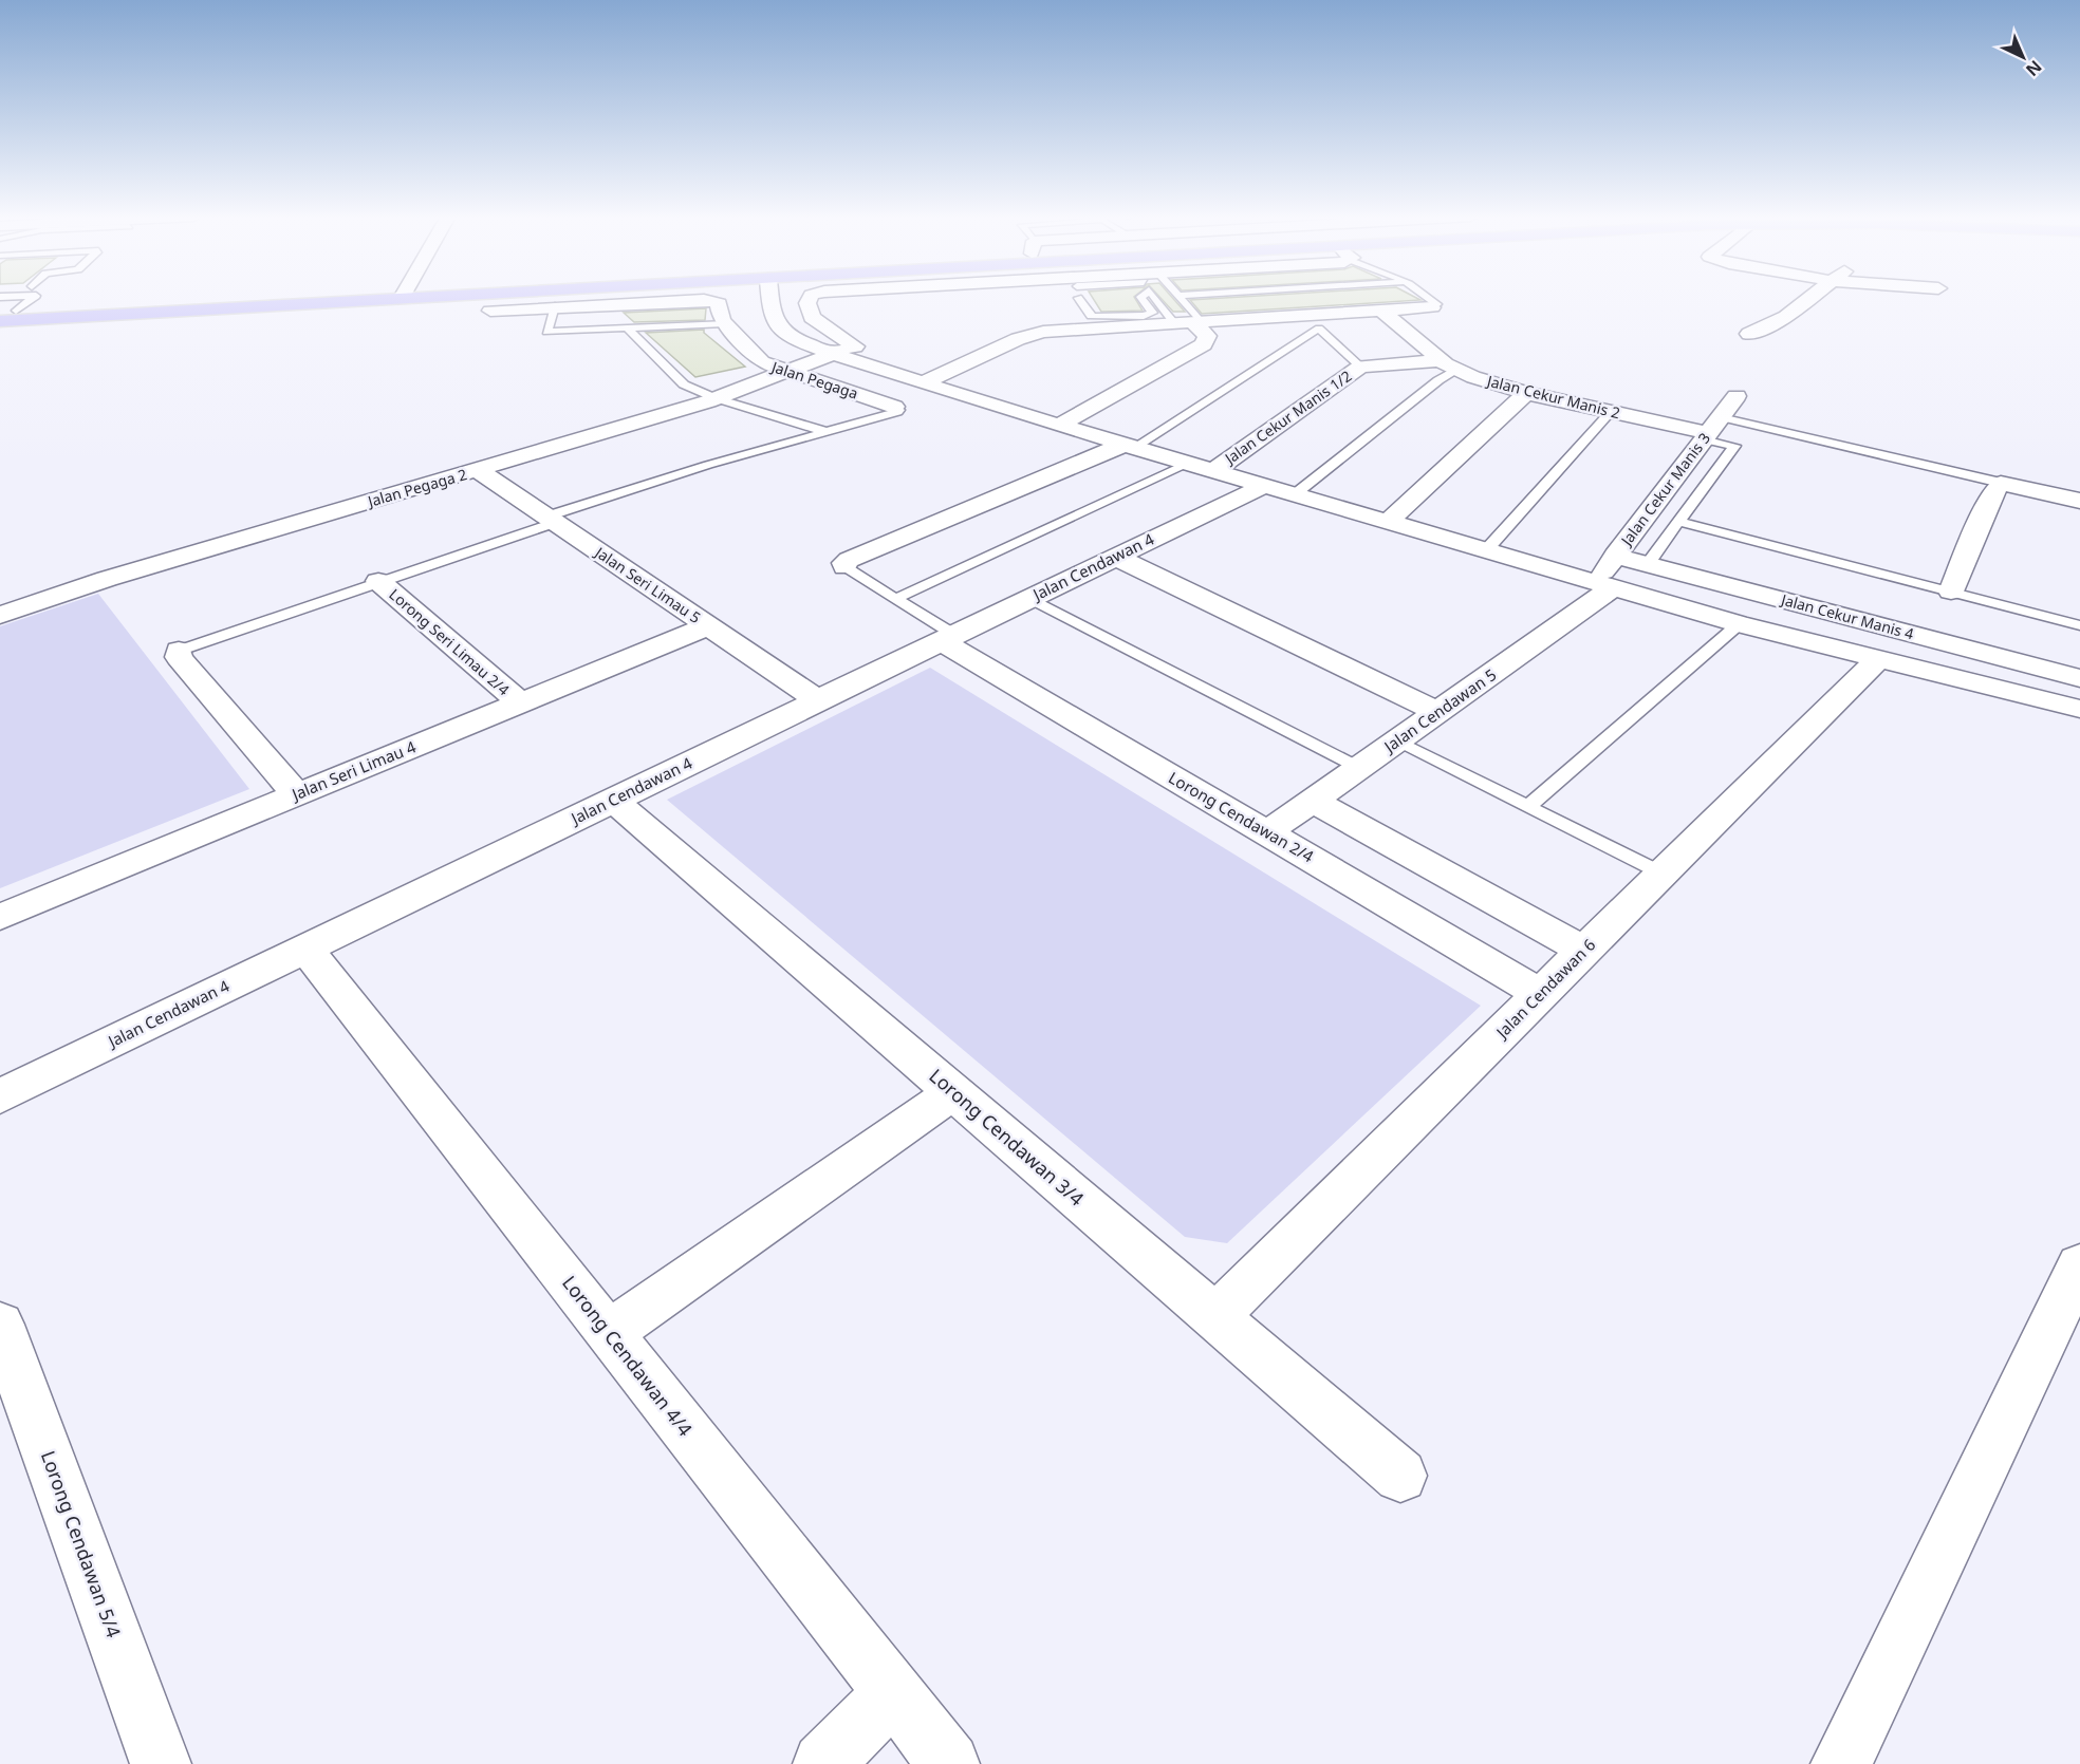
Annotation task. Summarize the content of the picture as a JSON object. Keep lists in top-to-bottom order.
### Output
{
  "streets": {
    "street": [
      "Jalan Pegaga",
      "Jalan Cekur Manis 2",
      "Jalan Cekur Manis 1/2",
      "Jalan Pegaga 2",
      "Jalan Cekur Manis 3",
      "Jalan Cendawan 4",
      "Jalan Seri Limau 5",
      "Jalan Cekur Manis 4",
      "Lorong Seri Limau 2/4",
      "Jalan Cendawan 5",
      "Jalan Seri Limau 4",
      "Lorong Cendawan 2/4",
      "Jalan Cendawan 6",
      "Lorong Cendawan 3/4",
      "Lorong Cendawan 4/4",
      "Lorong Cendawan 5/4"
    ]
  },
  "crossings": [
    ["Jalan Pegaga", "Jalan Pegaga 2"],
    ["Jalan Cekur Manis 2", "Jalan Cekur Manis 1/2"],
    ["Jalan Cekur Manis 2", "Jalan Cekur Manis 3"],
    ["Jalan Pegaga 2", "Jalan Seri Limau 5"],
    ["Jalan Cekur Manis 3", "Jalan Cekur Manis 4"],
    ["Jalan Cekur Manis 3", "Jalan Cendawan 5"],
    ["Jalan Cendawan 4", "Jalan Seri Limau 5"],
    ["Jalan Cendawan 4", "Lorong Cendawan 2/4"],
    ["Jalan Cendawan 4", "Lorong Cendawan 3/4"],
    ["Jalan Cendawan 4", "Lorong Cendawan 4/4"],
    ["Jalan Seri Limau 5", "Jalan Seri Limau 4"],
    ["Lorong Seri Limau 2/4", "Jalan Seri Limau 4"],
    ["Jalan Cendawan 5", "Lorong Cendawan 2/4"],
    ["Lorong Cendawan 2/4", "Jalan Cendawan 6"],
    ["Jalan Cendawan 6", "Lorong Cendawan 3/4"]
  ],
  "north": "bottom right"
}
